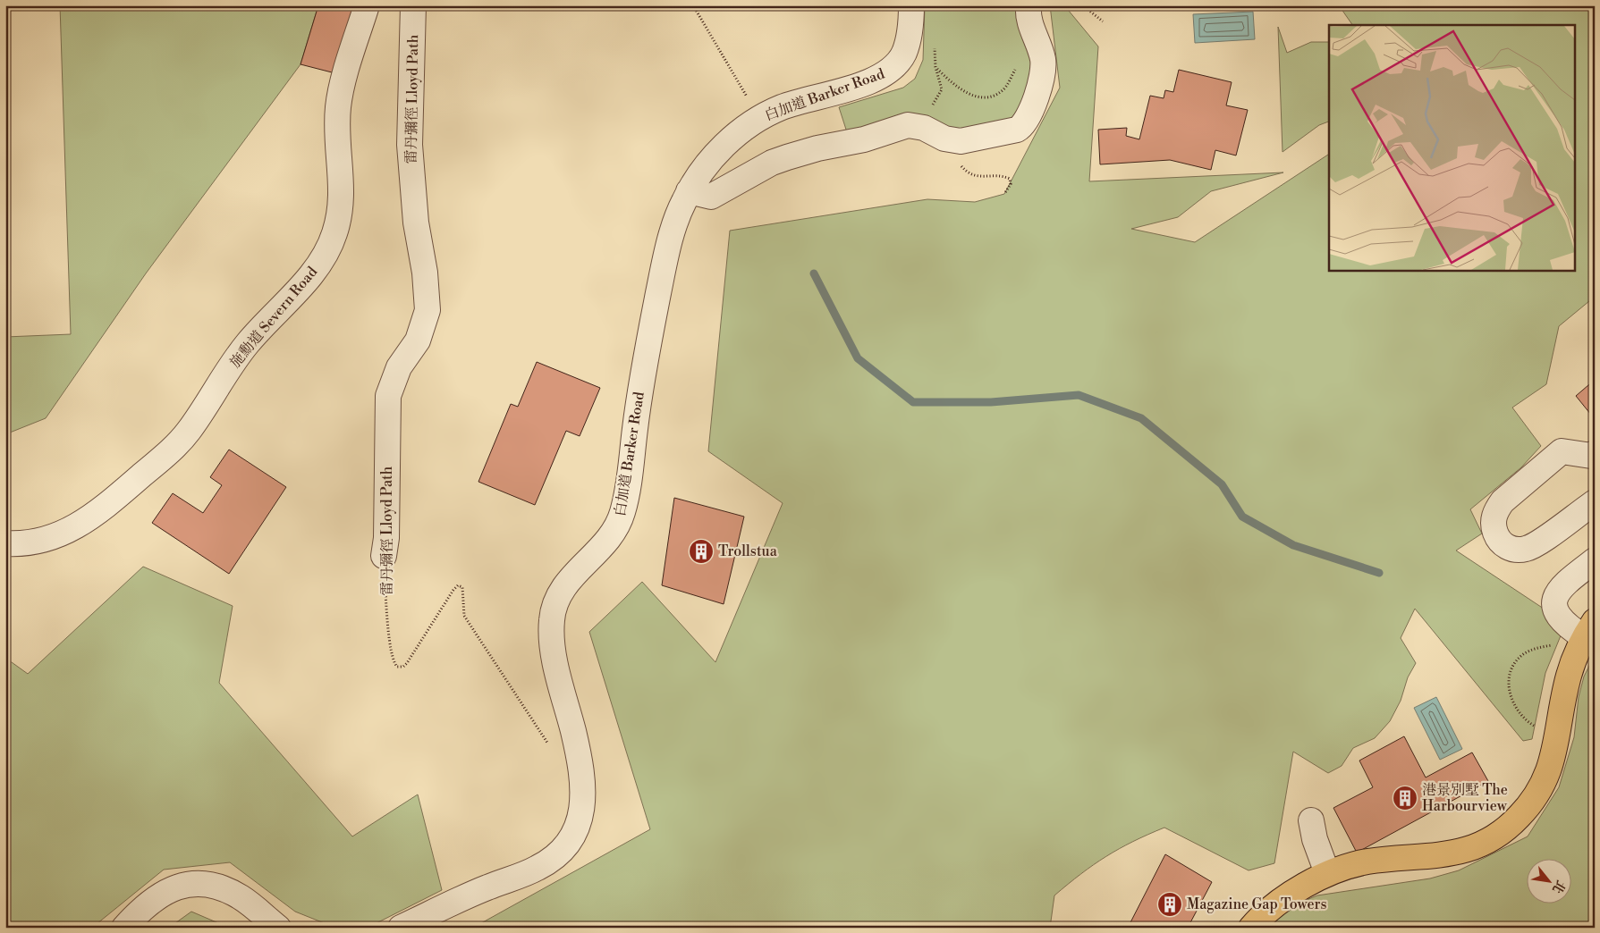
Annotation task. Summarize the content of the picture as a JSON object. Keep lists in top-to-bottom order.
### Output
{
  "streets": {
    "street": ["白加道 Barker Road", "雷丹彌徑 Lloyd Path", "施勳道 Severn Road"]
  },
  "places": {
    "building": ["Trollstua", "港景別墅 The Harbourview", "Magazine Gap Towers"]
  },
  "north": "bottom right"
}
